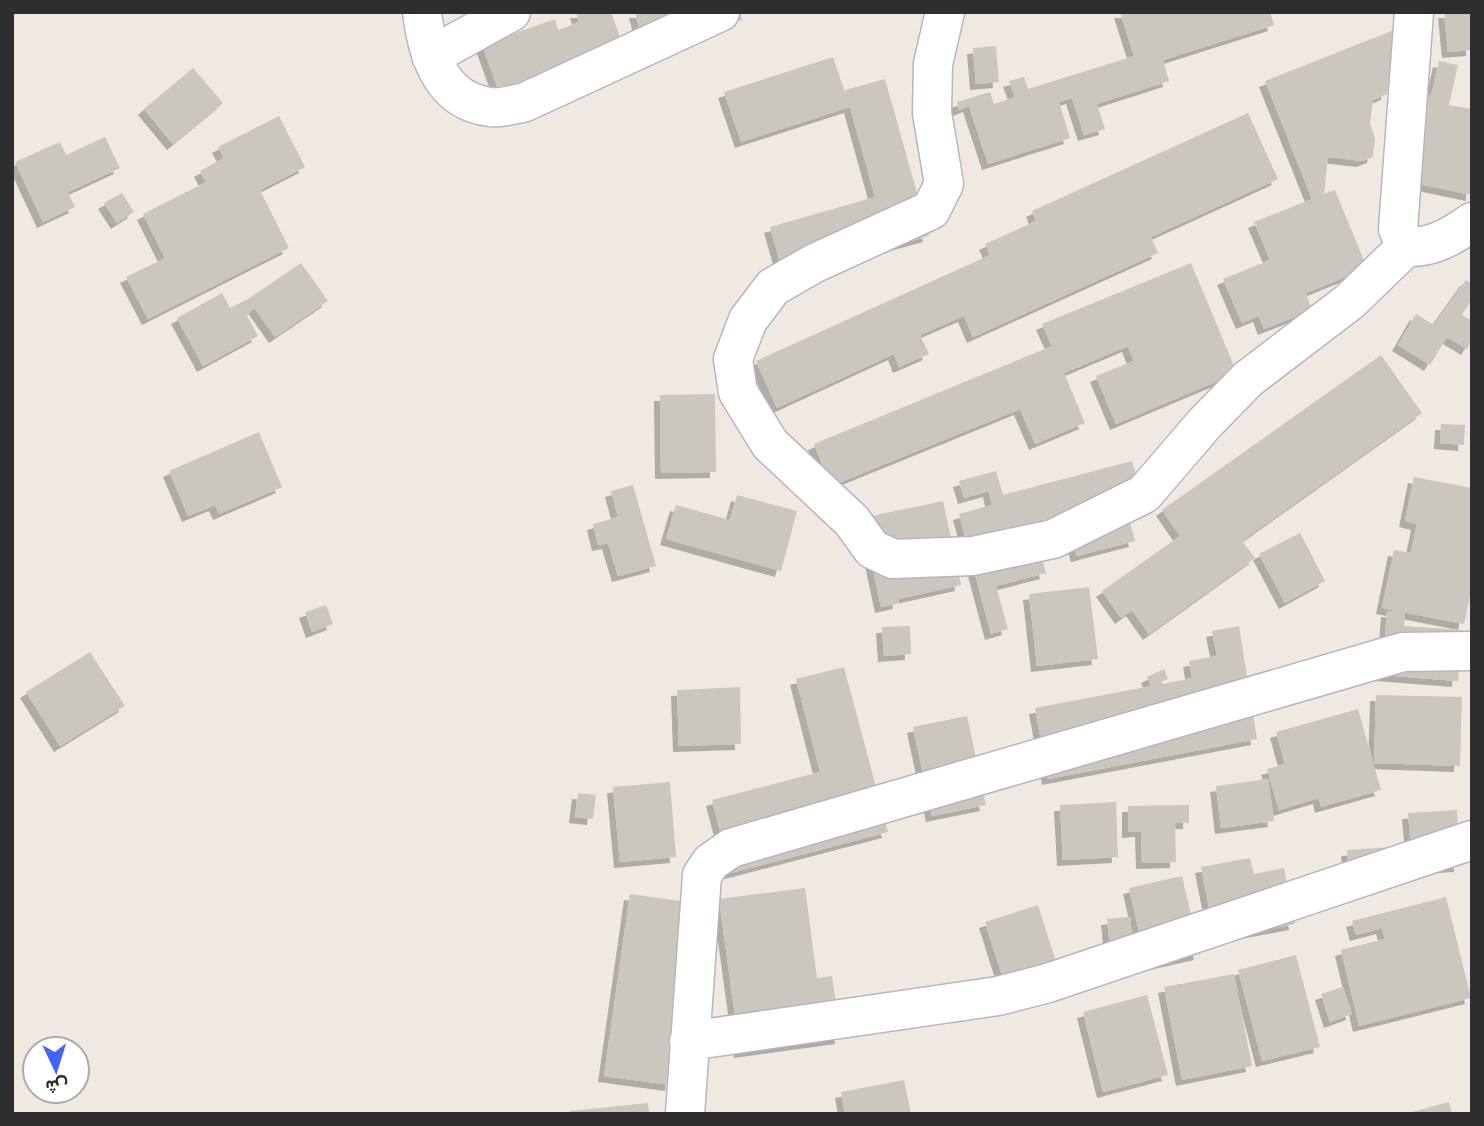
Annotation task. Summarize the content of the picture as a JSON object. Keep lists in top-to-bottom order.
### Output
{
  "north": "bottom"
}
